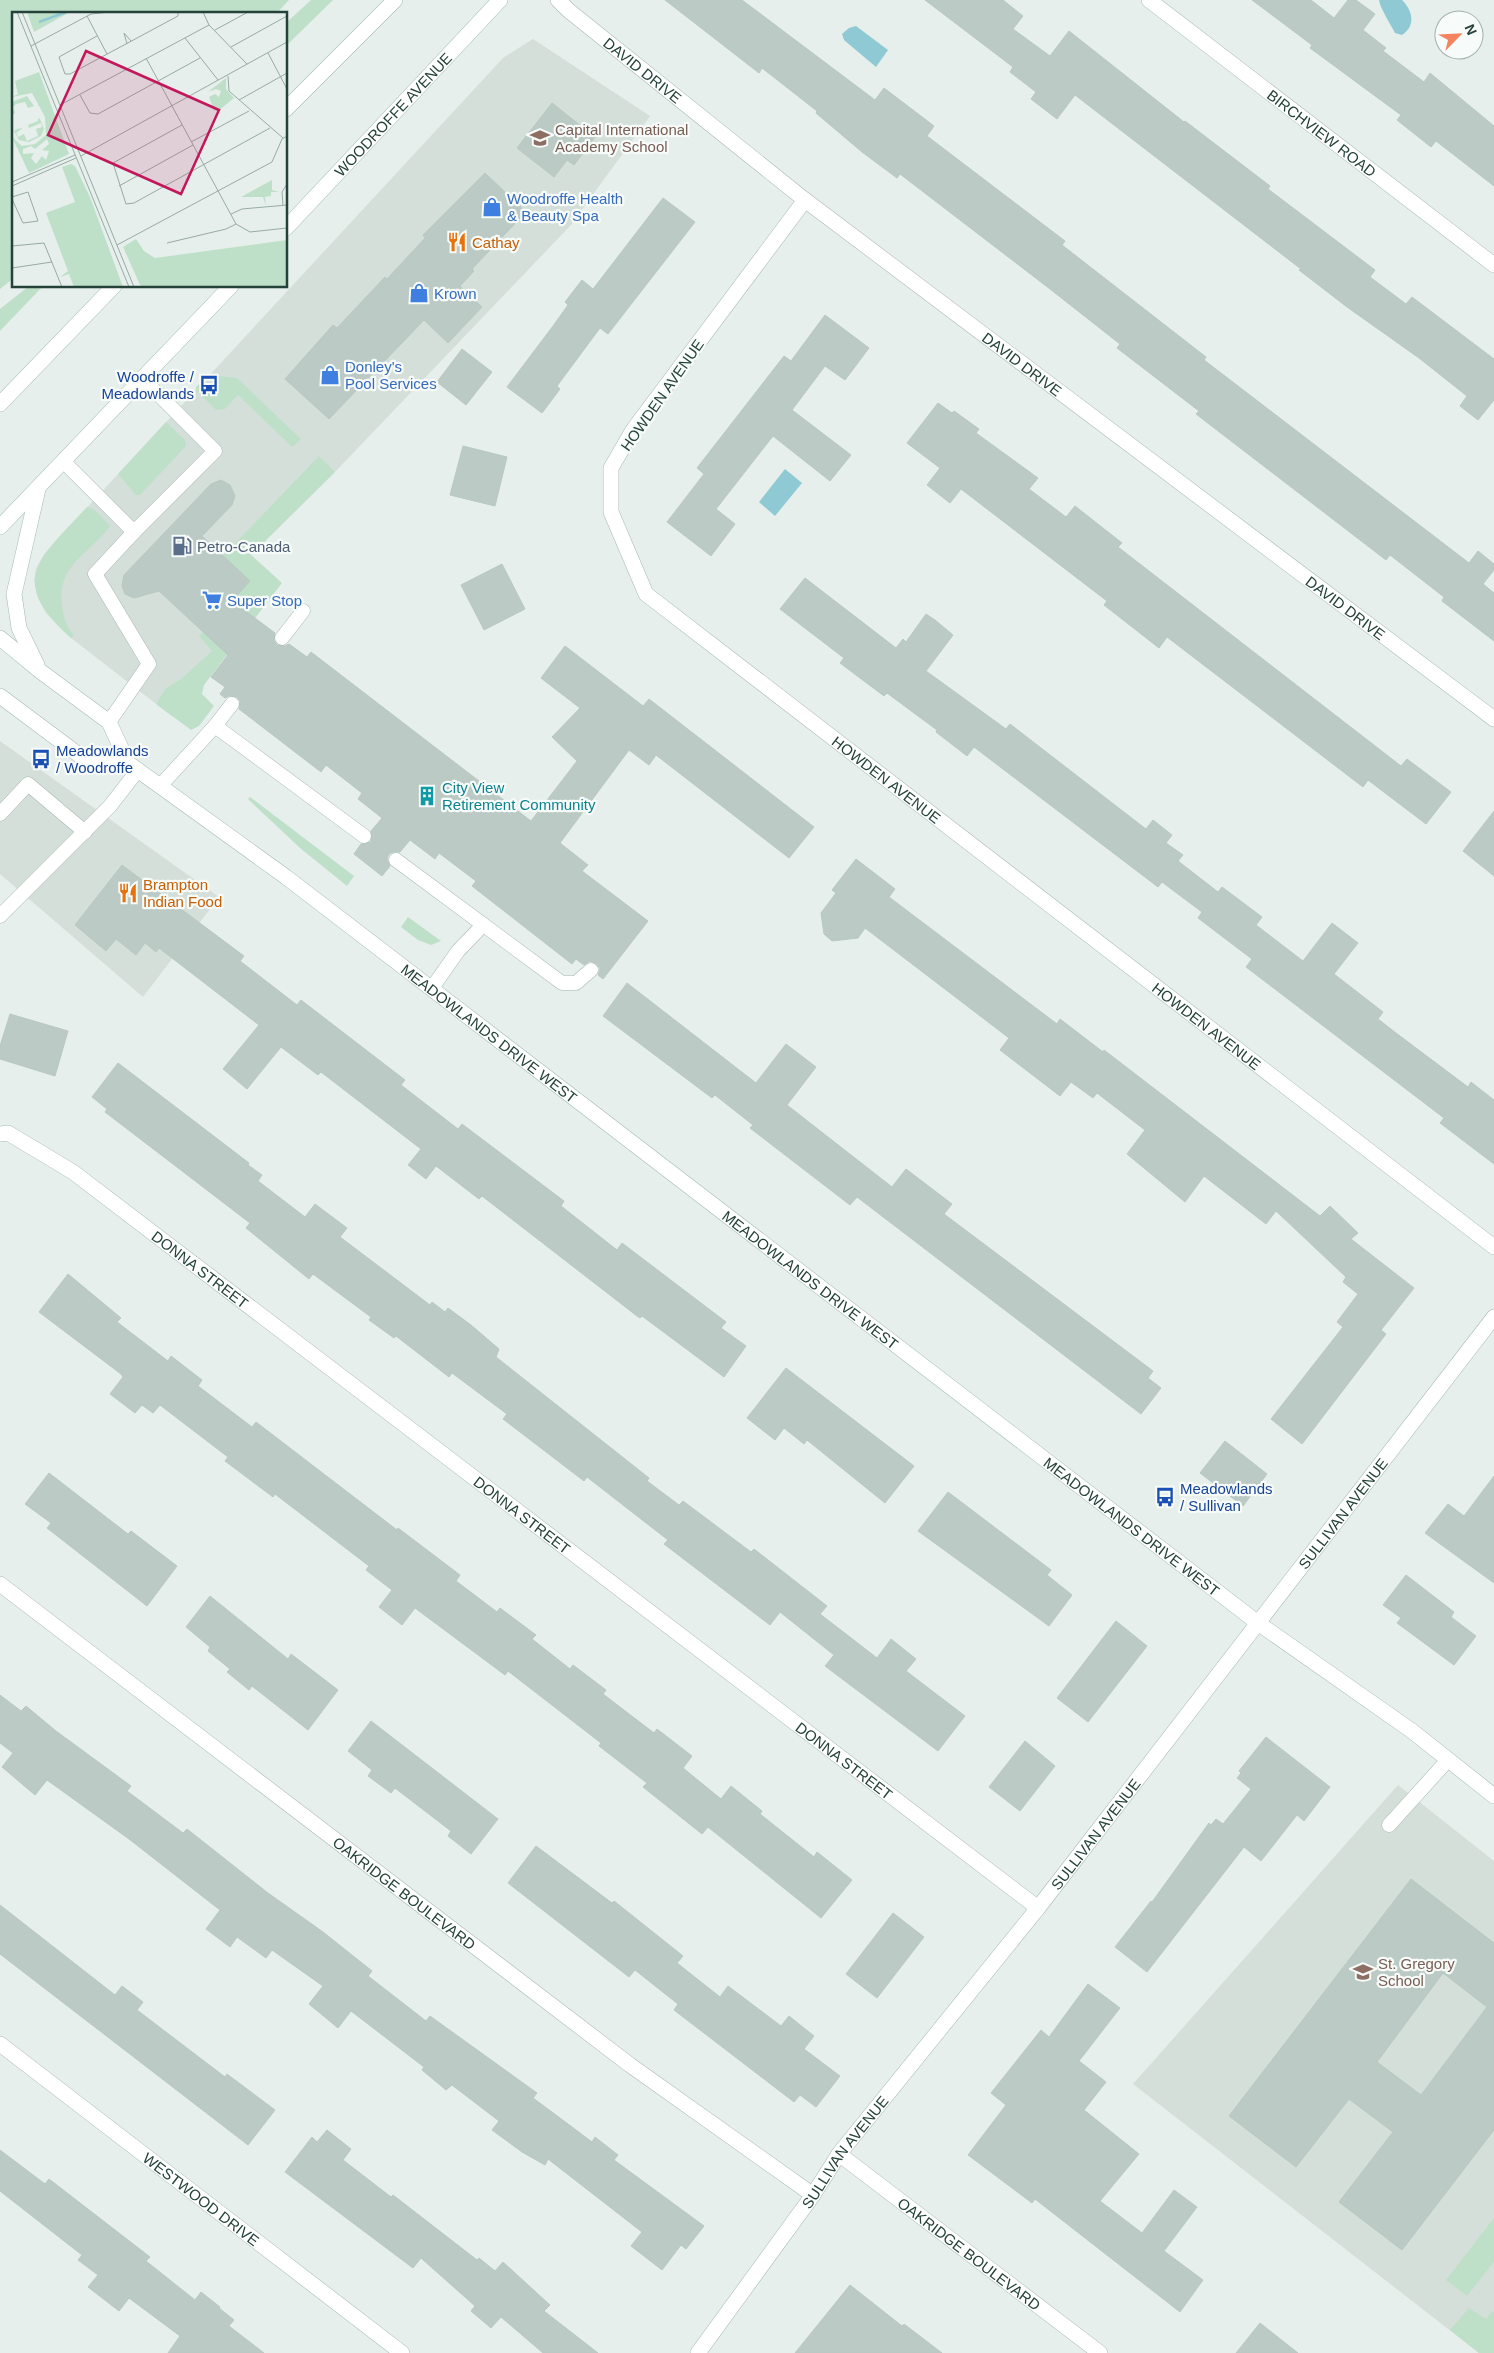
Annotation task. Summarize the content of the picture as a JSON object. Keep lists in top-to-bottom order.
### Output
{
  "streets": {
    "street": [
      "DAVID DRIVE",
      "WOODROFFE AVENUE",
      "BIRCHVIEW ROAD",
      "HOWDEN AVENUE",
      "MEADOWLANDS DRIVE WEST",
      "DONNA STREET",
      "SULLIVAN AVENUE",
      "OAKRIDGE BOULEVARD",
      "WESTWOOD DRIVE"
    ]
  },
  "crossings": [
    ["DAVID DRIVE", "HOWDEN AVENUE"],
    ["MEADOWLANDS DRIVE WEST", "SULLIVAN AVENUE"],
    ["DONNA STREET", "SULLIVAN AVENUE"],
    ["SULLIVAN AVENUE", "OAKRIDGE BOULEVARD"]
  ],
  "places": {
    "school or university": ["Capital International Academy School", "St. Gregory School"],
    "shop": ["Woodroffe Health & Beauty Spa", "Krown", "Donley's Pool Services"],
    "restaurant": ["Cathay", "Brampton Indian Food"],
    "bus stop": ["Woodroffe / Meadowlands", "Meadowlands / Woodroffe", "Meadowlands / Sullivan"],
    "fuel station": ["Petro-Canada"],
    "supermarket": ["Super Stop"],
    "building": ["City View Retirement Community"]
  },
  "north": "top right"
}
